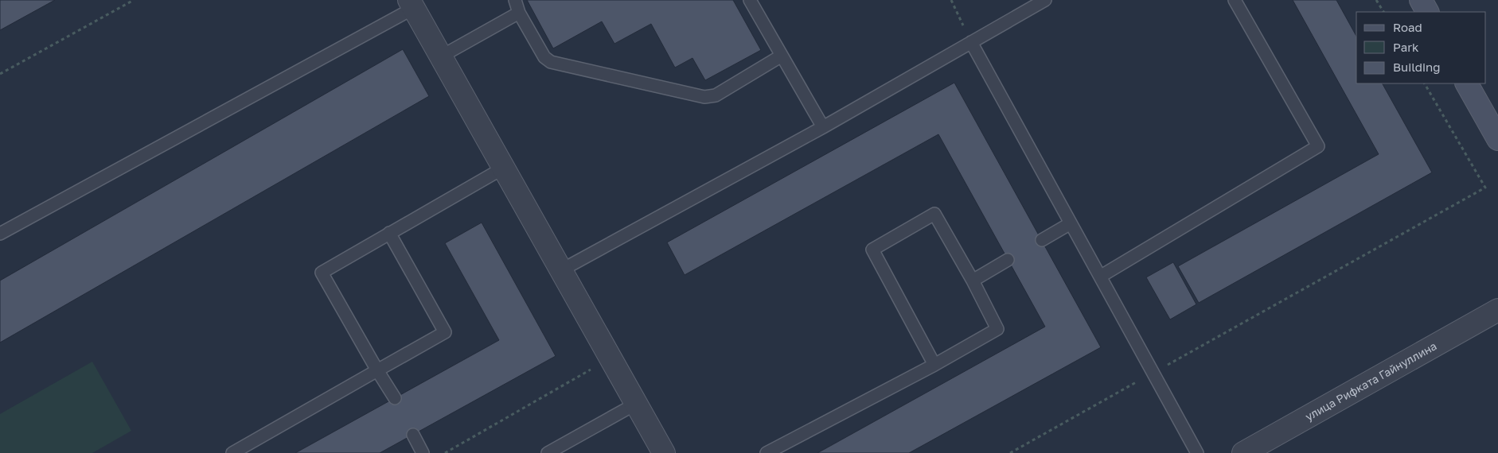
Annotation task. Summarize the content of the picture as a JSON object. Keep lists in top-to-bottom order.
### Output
{
  "streets": {
    "street": ["улица Рифката Гайнуллина"]
  },
  "legend": ["Road", "Park", "Building"]
}
